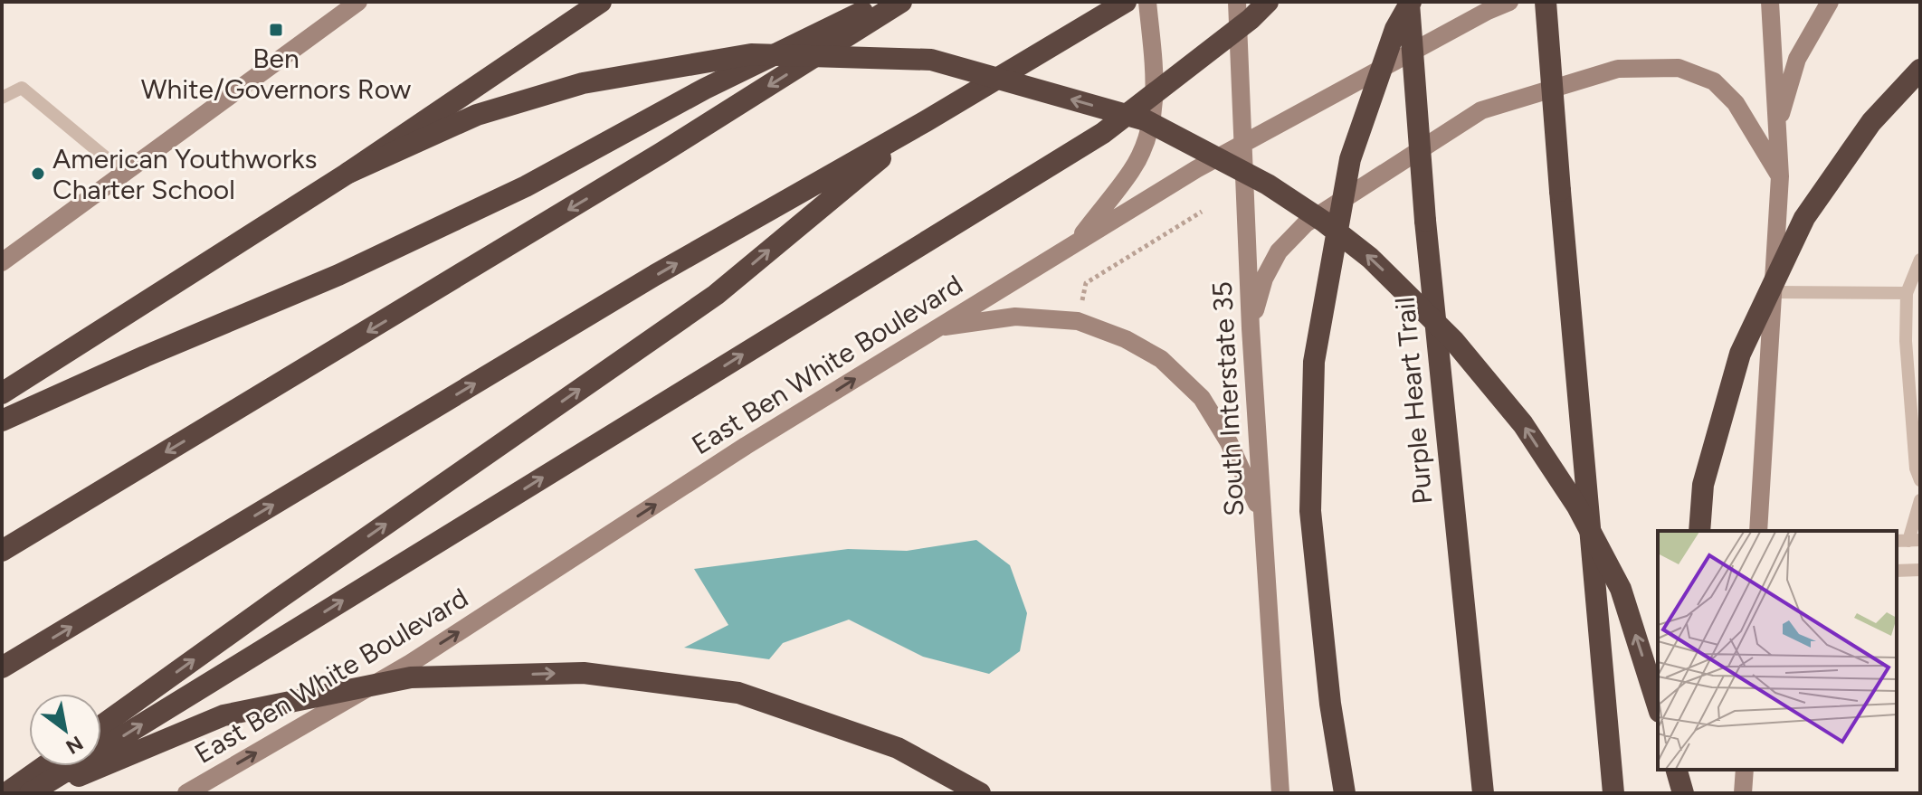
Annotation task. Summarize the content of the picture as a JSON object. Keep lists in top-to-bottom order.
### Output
{
  "streets": {
    "highway": ["Purple Heart Trail"],
    "main road": ["East Ben White Boulevard", "South Interstate 35"]
  },
  "crossings": [
    ["East Ben White Boulevard", "South Interstate 35"]
  ],
  "one_way": ["East Ben White Boulevard"],
  "places": {
    "transit": ["Ben White/Governors Row"],
    "other": ["American Youthworks Charter School"]
  },
  "north": "bottom right"
}
